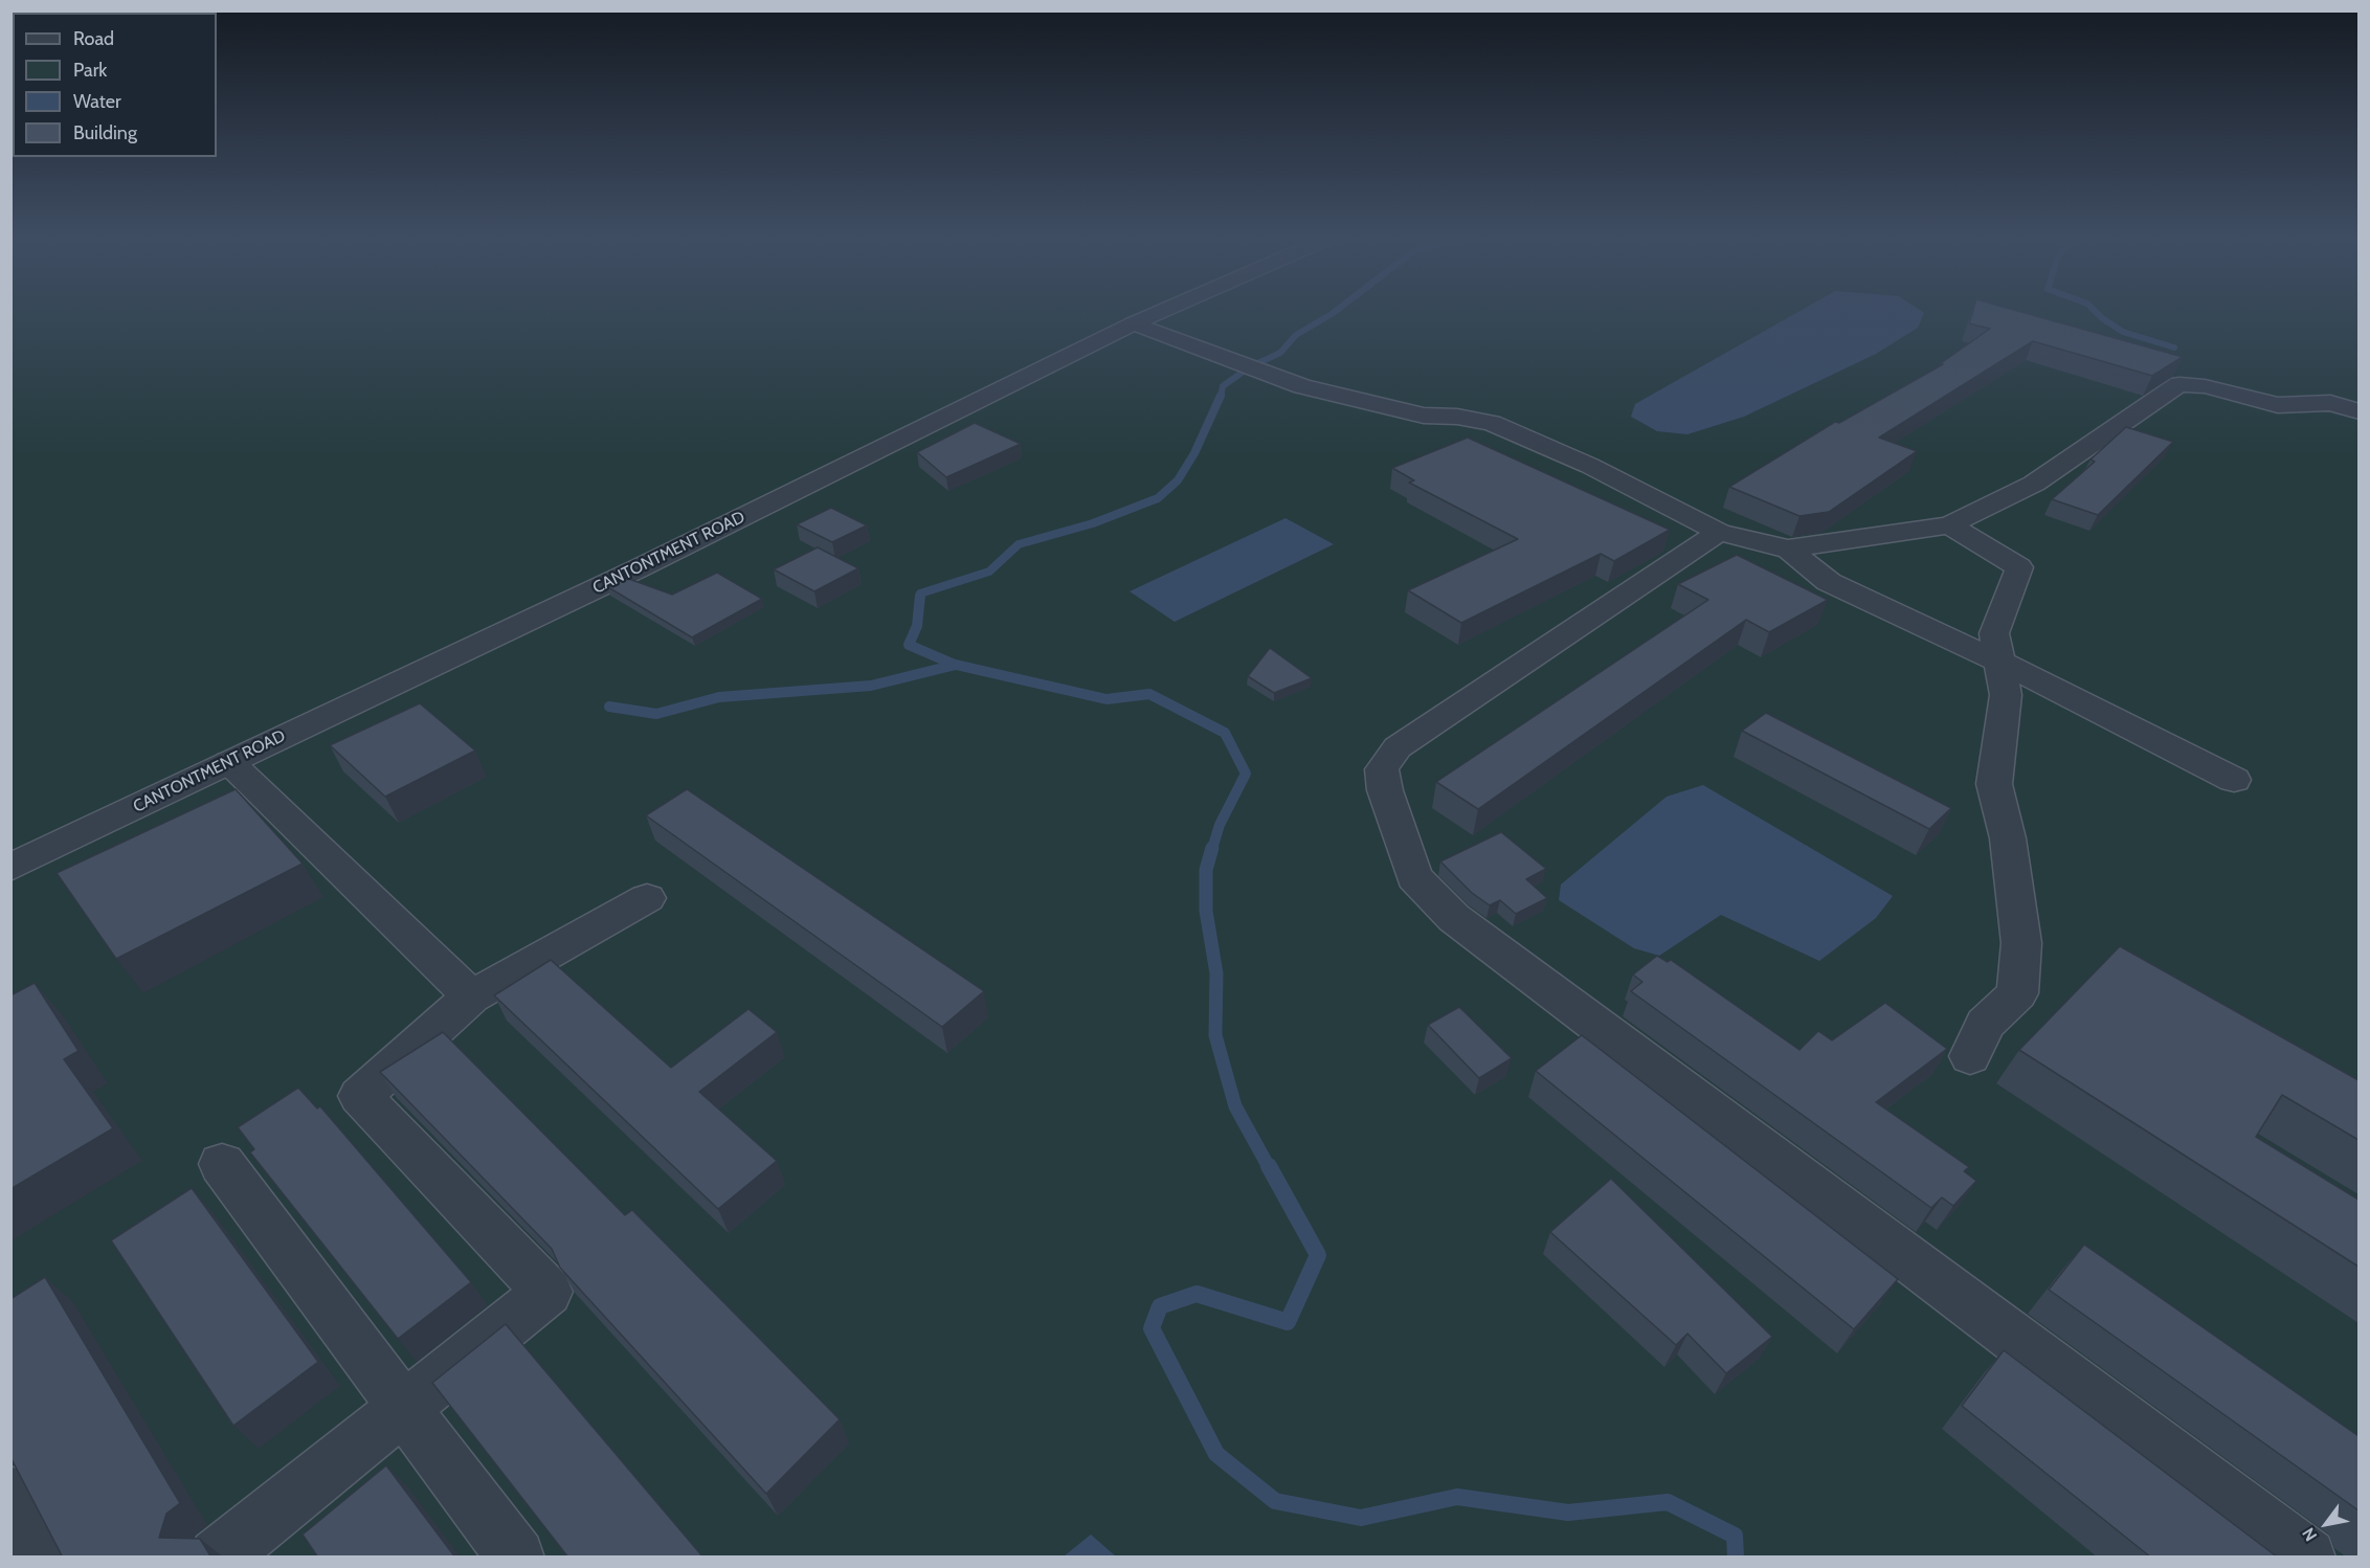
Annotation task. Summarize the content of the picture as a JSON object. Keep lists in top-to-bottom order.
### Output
{
  "streets": {
    "street": ["CANTONTMENT ROAD"]
  },
  "legend": [
    "Road",
    "Park",
    "Water",
    "Building"
  ],
  "north": "bottom left"
}
